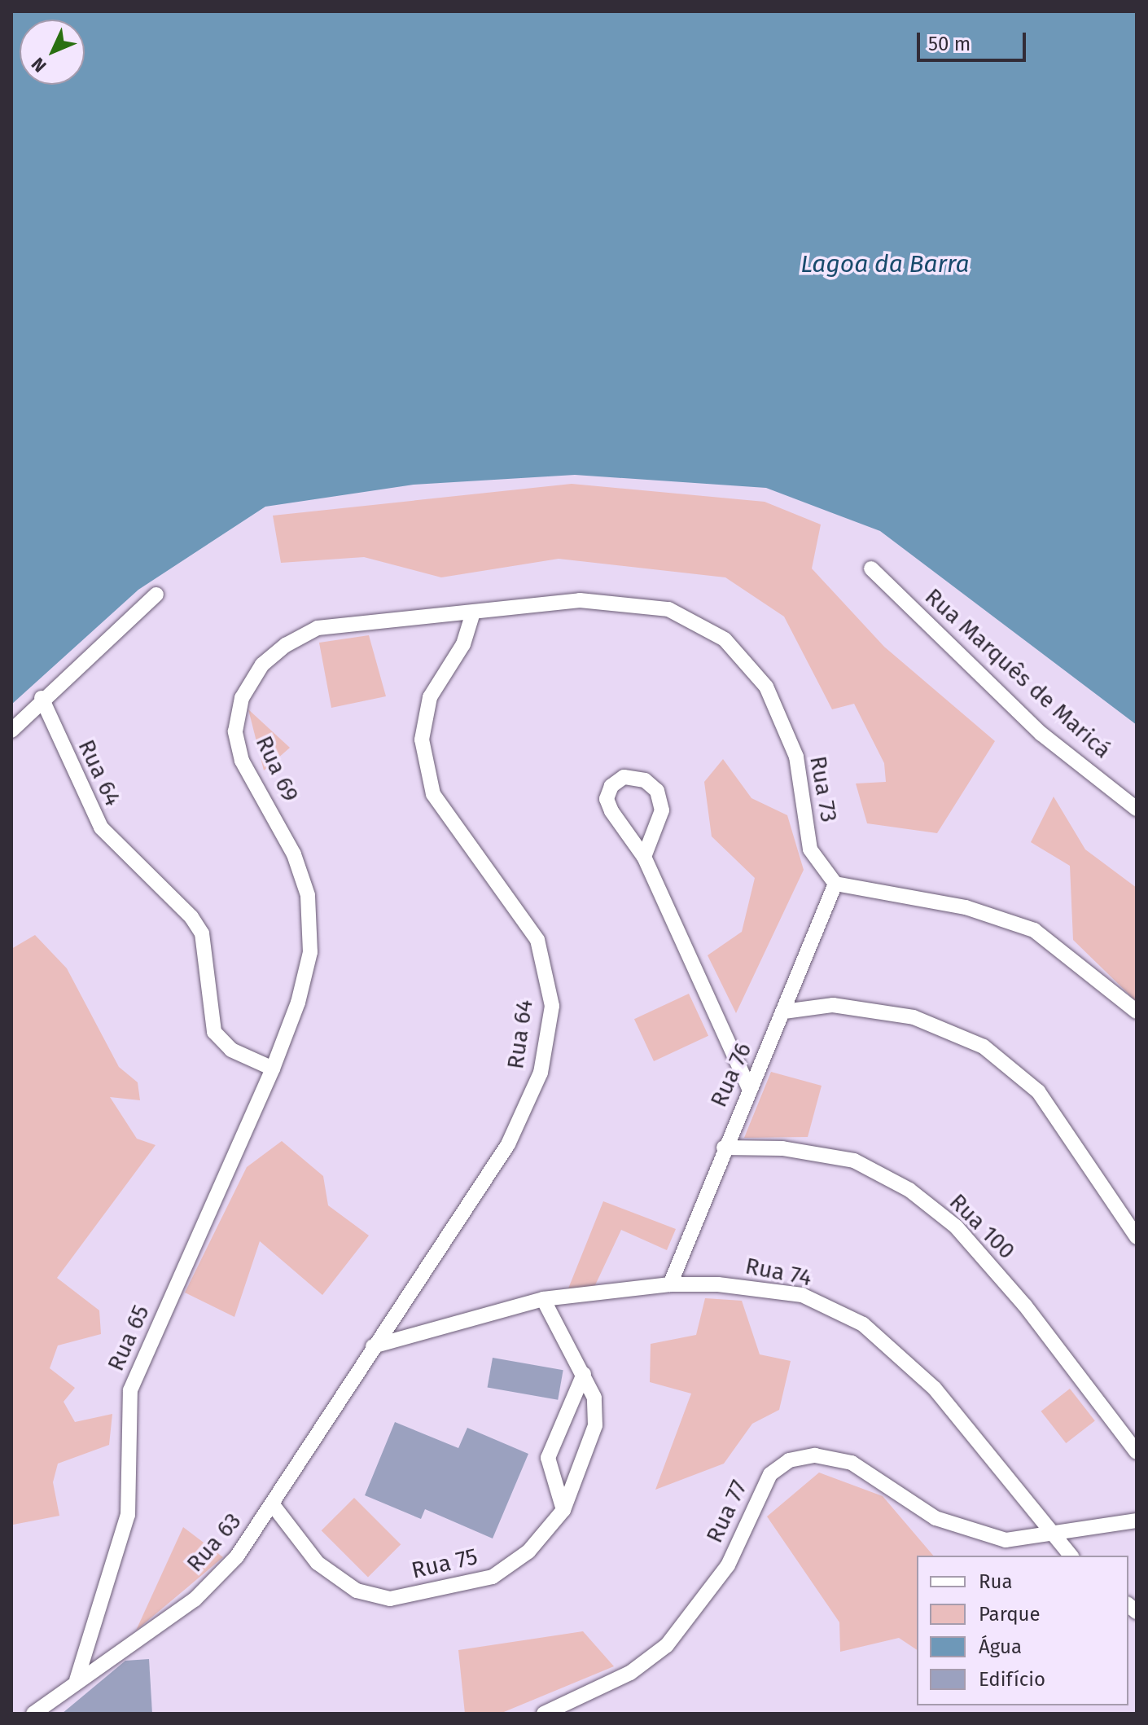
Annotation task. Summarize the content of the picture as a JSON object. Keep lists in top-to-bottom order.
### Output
{
  "streets": {
    "street": [
      "Rua Marquês de Maricá",
      "Rua 69",
      "Rua 64",
      "Rua 73",
      "Rua 76",
      "Rua 100",
      "Rua 74",
      "Rua 65",
      "Rua 77",
      "Rua 63",
      "Rua 75"
    ]
  },
  "crossings": [
    ["Rua 69", "Rua 64"],
    ["Rua 69", "Rua 73"],
    ["Rua 69", "Rua 65"],
    ["Rua 64", "Rua 73"],
    ["Rua 64", "Rua 74"],
    ["Rua 64", "Rua 65"],
    ["Rua 64", "Rua 63"],
    ["Rua 73", "Rua 76"],
    ["Rua 76", "Rua 100"],
    ["Rua 76", "Rua 74"],
    ["Rua 74", "Rua 77"],
    ["Rua 74", "Rua 63"],
    ["Rua 74", "Rua 75"],
    ["Rua 65", "Rua 63"],
    ["Rua 63", "Rua 75"]
  ],
  "water": ["Lagoa da Barra"],
  "legend": [
    "Rua",
    "Parque",
    "Água",
    "Edifício"
  ],
  "scale_bar": "50 m",
  "north": "bottom left"
}
